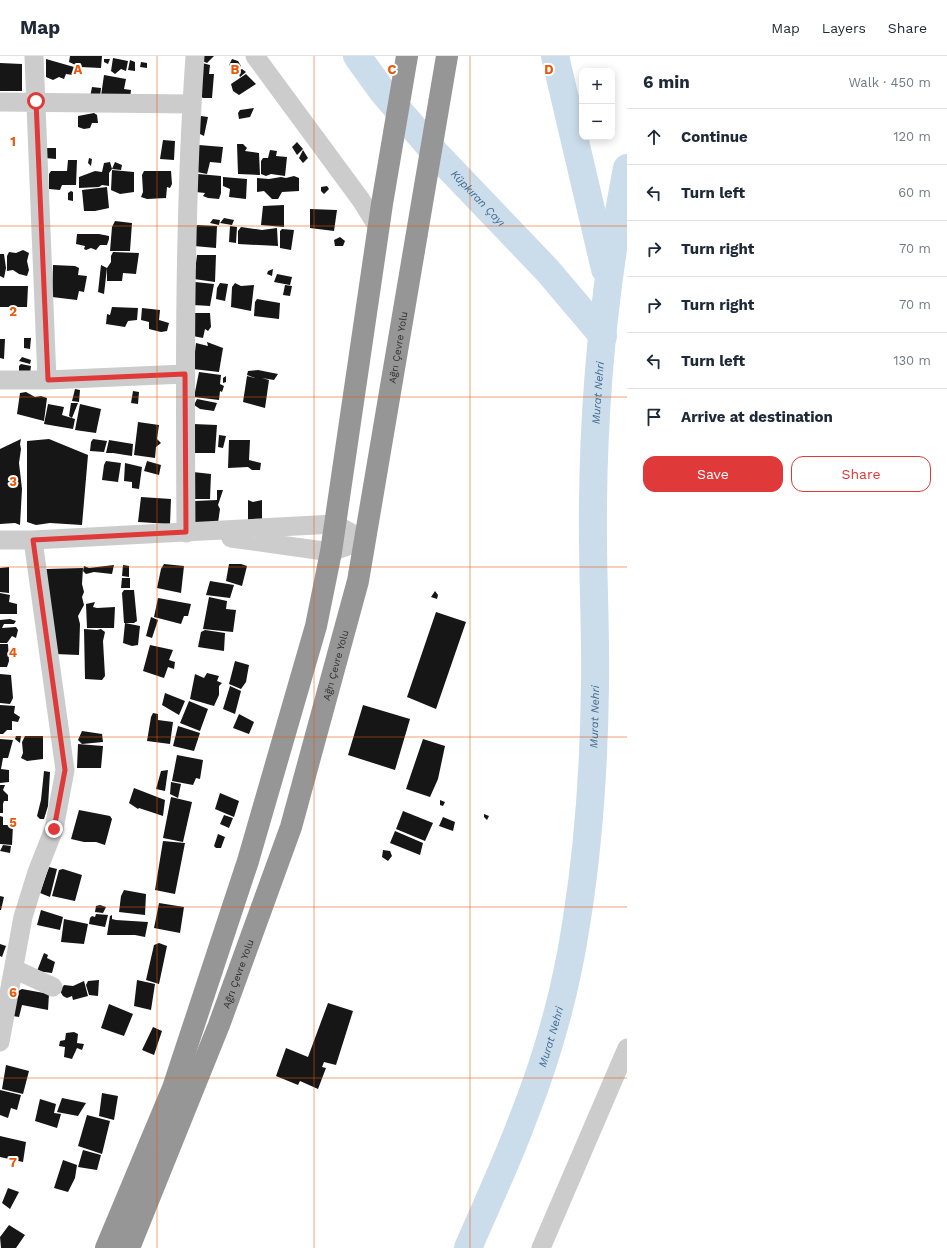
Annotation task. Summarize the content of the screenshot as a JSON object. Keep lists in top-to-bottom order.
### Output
{
  "streets": {
    "highway": ["Ağrı Çevre Yolu"]
  },
  "water": ["Küpkıran Çayı", "Murat Nehri"],
  "page": {
    "header": "Map",
    "nav": ["Map", "Layers", "Share"],
    "heading": ["6 min", "Walk · 450 m"],
    "map_buttons": ["+", "−"],
    "list": [
      ["Continue", "120 m"],
      ["Turn left", "60 m"],
      ["Turn right", "70 m"],
      ["Turn right", "70 m"],
      ["Turn left", "130 m"],
      "Arrive at destination"
    ],
    "buttons": ["Save", "Share"]
  },
  "grid": {
    "columns": [
      "A",
      "B",
      "C",
      "D"
    ],
    "rows": [
      "1",
      "2",
      "3",
      "4",
      "5",
      "6",
      "7"
    ]
  }
}
